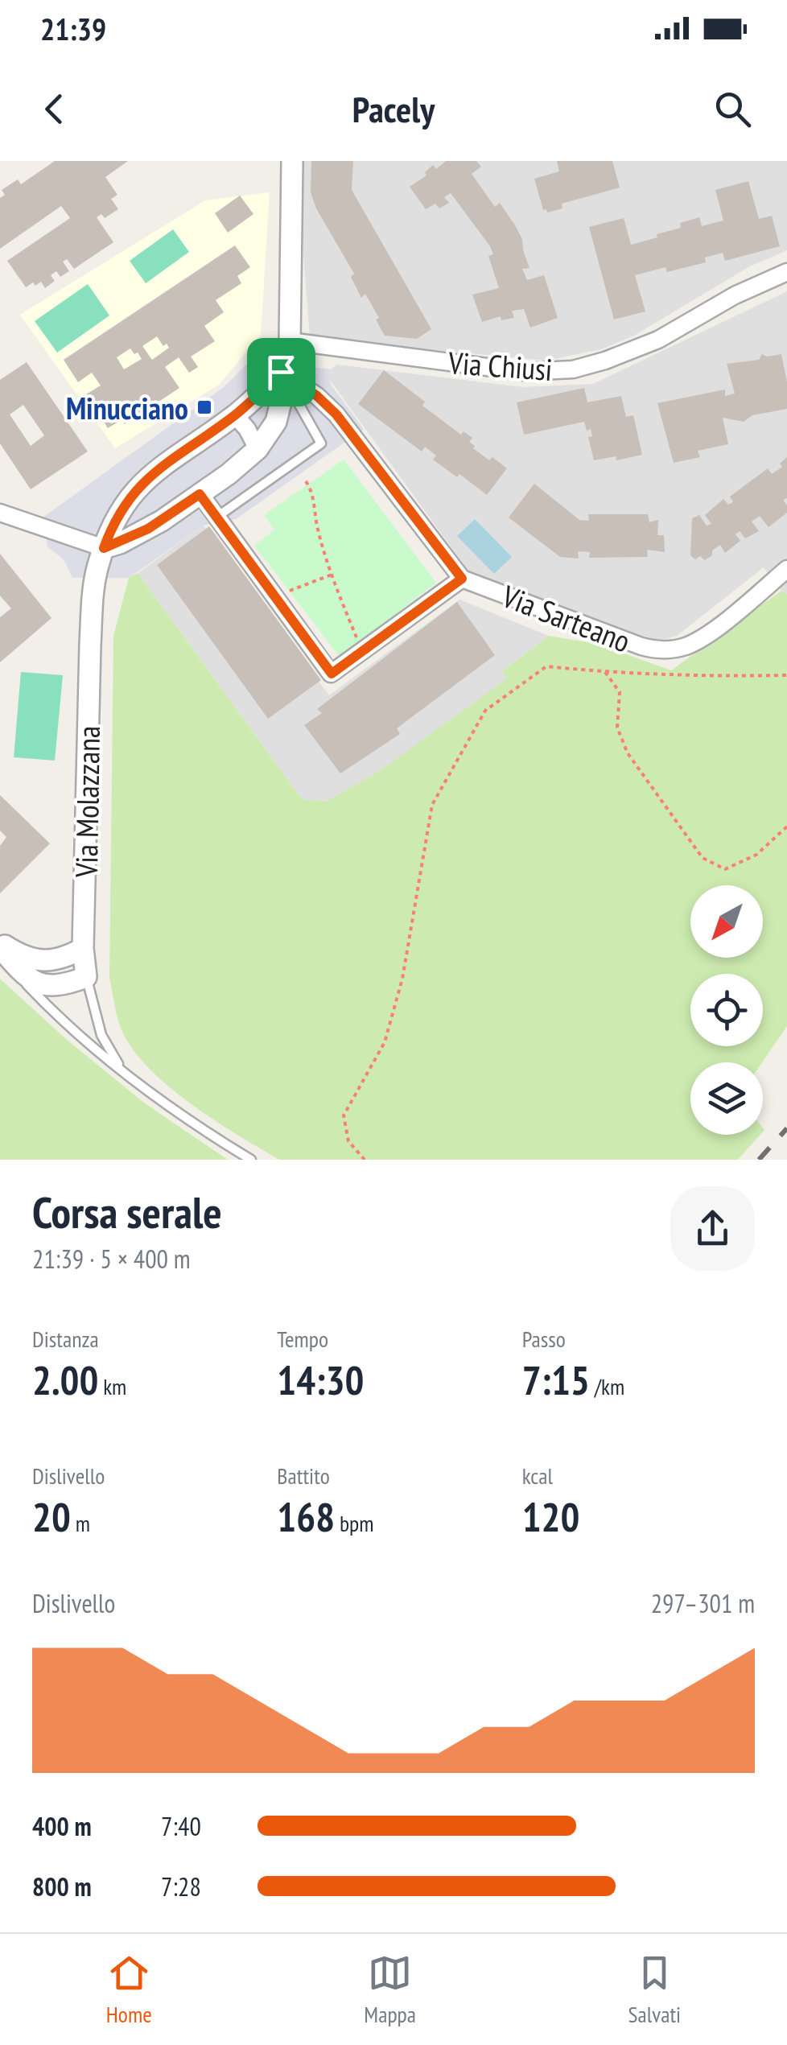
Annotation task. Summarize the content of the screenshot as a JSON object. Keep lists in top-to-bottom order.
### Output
{
  "streets": {
    "street": ["Via Chiusi", "Via Sarteano", "Via Molazzana"]
  },
  "crossings": [
    ["Via Sarteano", "Via Molazzana"]
  ],
  "places": {
    "transit": ["Minucciano"]
  },
  "north": "bottom left",
  "page": {
    "status": "21:39",
    "header": "Pacely",
    "heading": ["Corsa serale", "21:39 · 5 × 400 m"],
    "stats": [
      ["Distanza", "2.00 km"],
      ["Tempo", "14:30"],
      ["Passo", "7:15 /km"],
      ["Dislivello", "20 m"],
      ["Battito", "168 bpm"],
      ["kcal", "120"]
    ],
    "chart": ["Dislivello", "297–301 m"],
    "list": [
      {
        "name": "400 m",
        "note": "7:40"
      },
      {
        "name": "800 m",
        "note": "7:28"
      }
    ],
    "tabs": ["Home", "Mappa", "Salvati"]
  }
}
